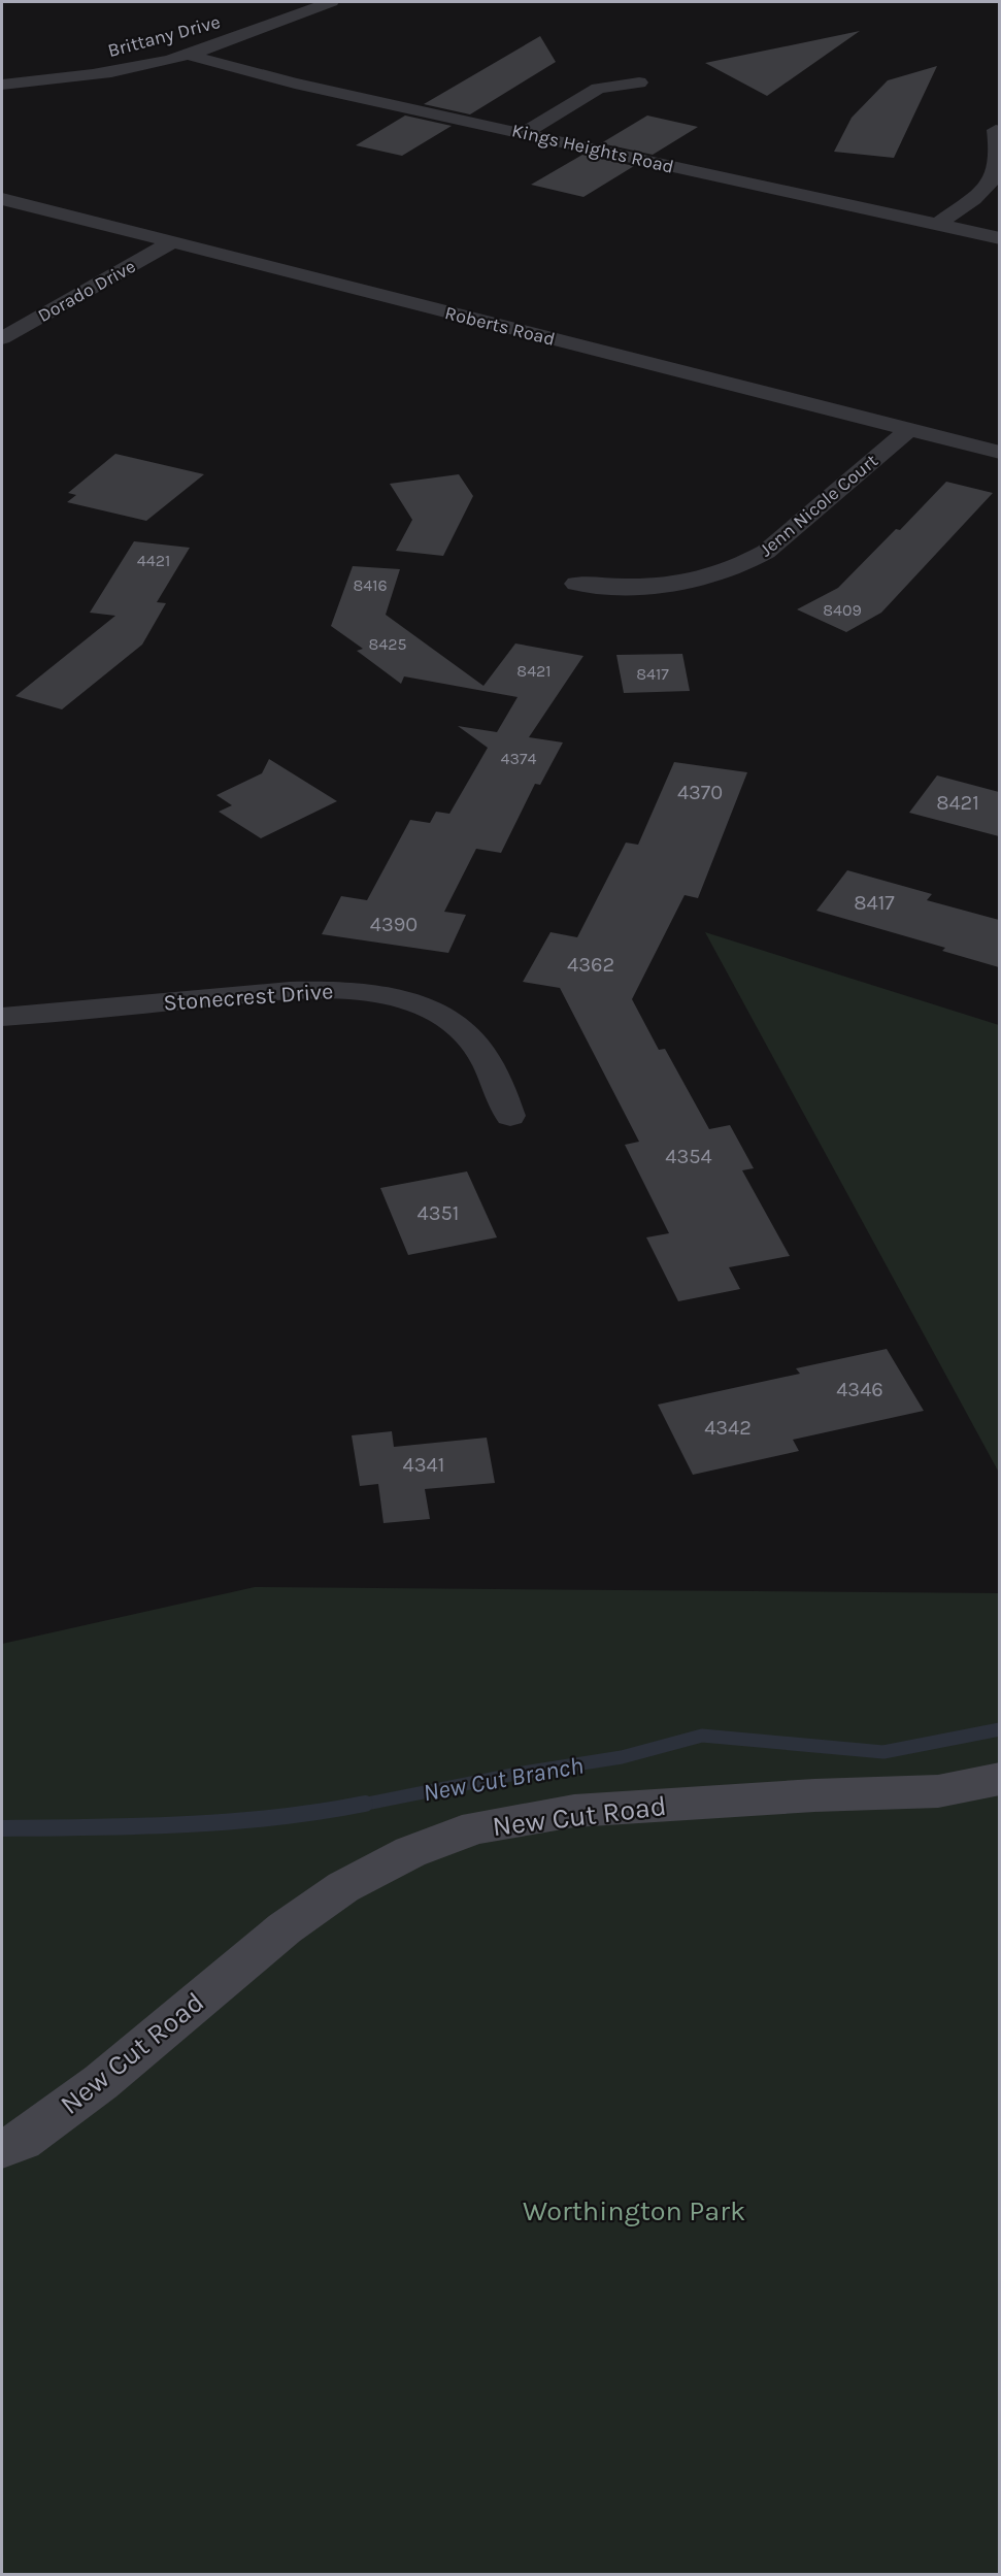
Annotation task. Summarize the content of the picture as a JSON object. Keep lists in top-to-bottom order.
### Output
{
  "streets": {
    "street": [
      "Brittany Drive",
      "Kings Heights Road",
      "Dorado Drive",
      "Roberts Road",
      "Jenn Nicole Court",
      "Stonecrest Drive",
      "New Cut Road"
    ]
  },
  "crossings": [
    ["Brittany Drive", "Kings Heights Road"],
    ["Dorado Drive", "Roberts Road"],
    ["Roberts Road", "Jenn Nicole Court"]
  ],
  "water": ["New Cut Branch"],
  "parks": ["Worthington Park"],
  "house_numbers": [
    "4421",
    "8416",
    "8409",
    "8425",
    "8421",
    "8417",
    "4374",
    "4370",
    "8421",
    "8417",
    "4390",
    "4362",
    "4354",
    "4351",
    "4346",
    "4342",
    "4341"
  ]
}
